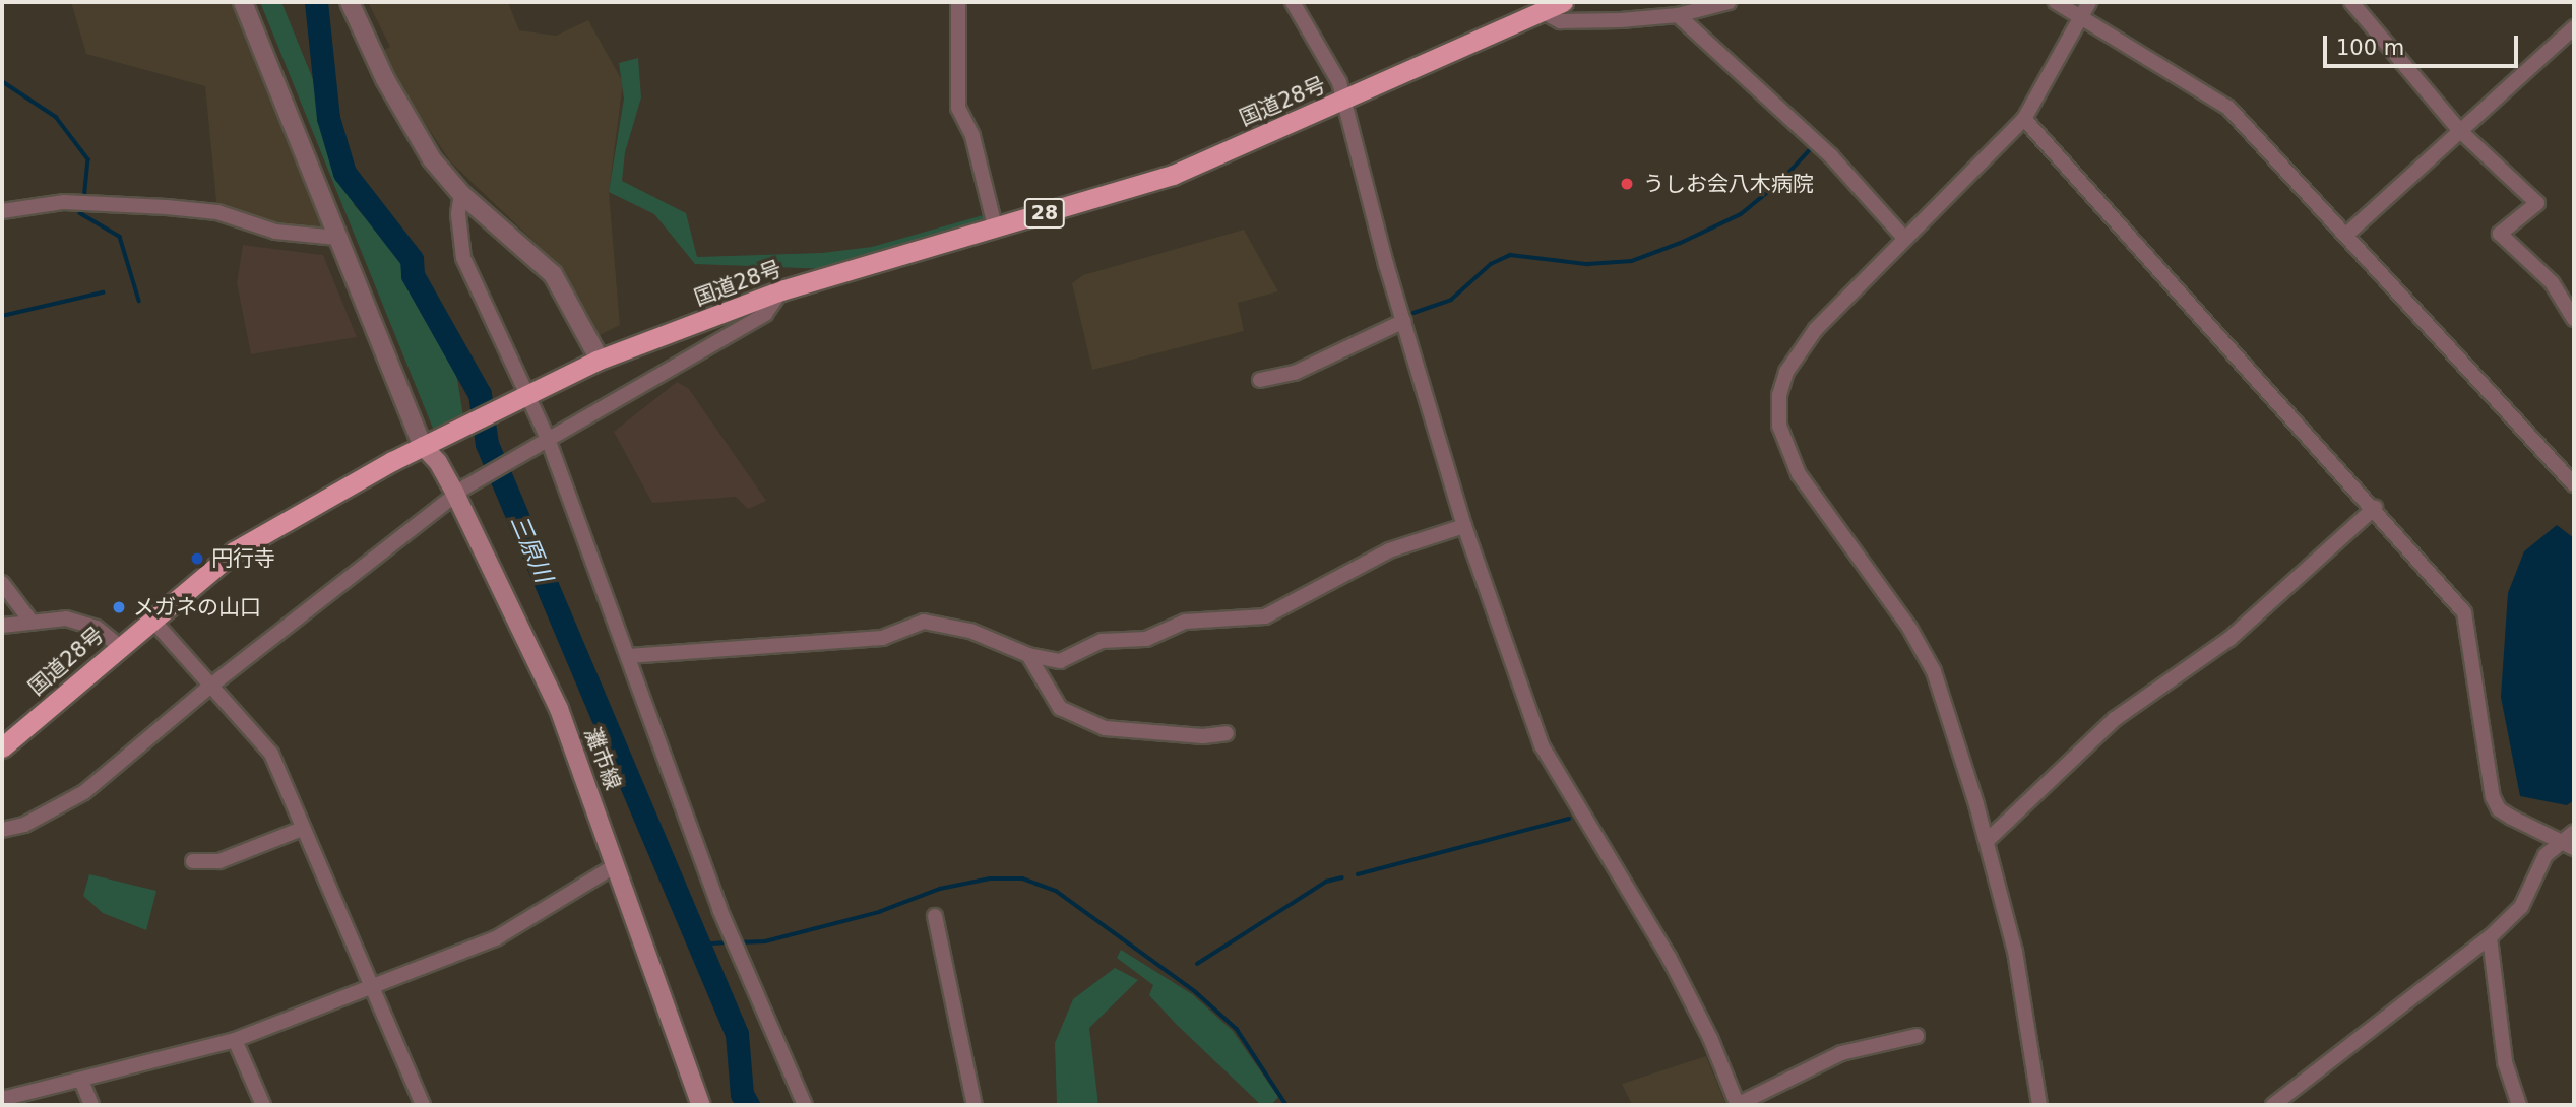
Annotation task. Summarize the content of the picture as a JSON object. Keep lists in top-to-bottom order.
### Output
{
  "streets": {
    "highway": ["国道28号", "28"],
    "main road": ["灘市線"]
  },
  "crossings": [
    ["国道28号", "灘市線"]
  ],
  "water": ["三原川"],
  "places": ["うしお会八木病院", "円行寺", "メガネの山口"],
  "scale_bar": "100 m"
}
